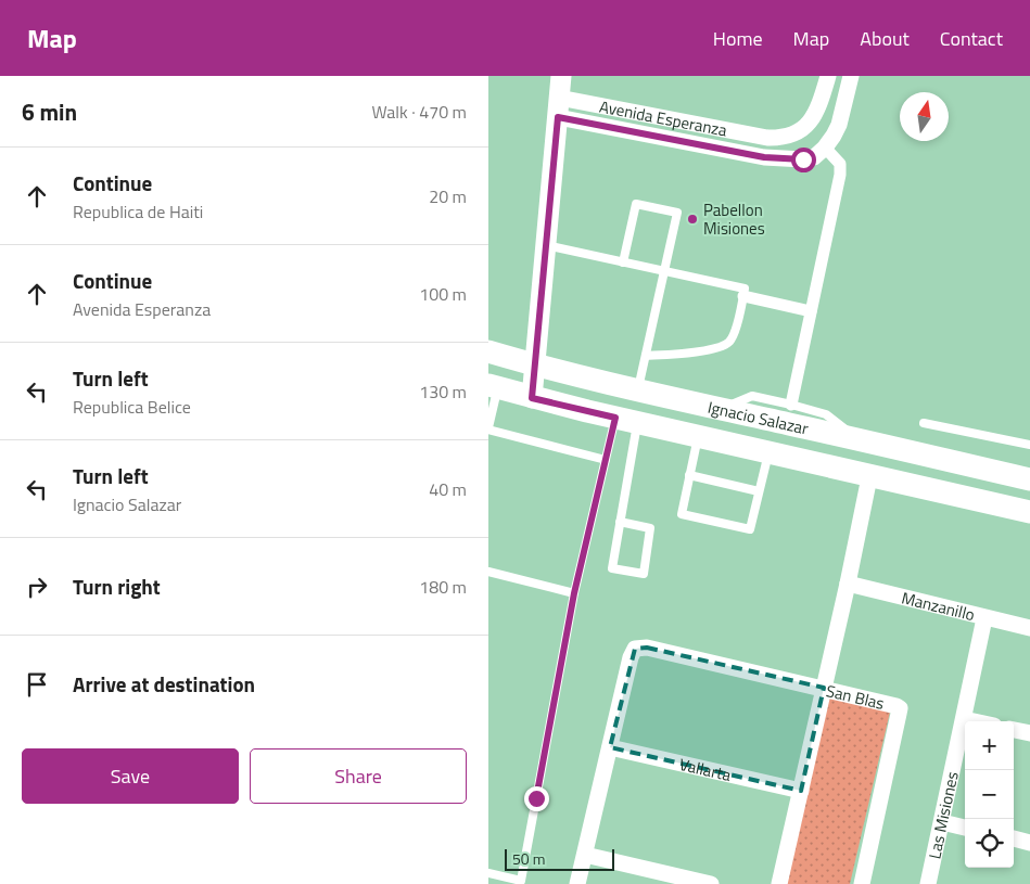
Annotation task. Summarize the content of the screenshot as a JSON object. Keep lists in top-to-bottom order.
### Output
{
  "streets": {
    "main road": ["Ignacio Salazar"],
    "street": [
      "Avenida Esperanza",
      "Manzanillo",
      "San Blas",
      "Vallarta",
      "Las Misiones"
    ]
  },
  "crossings": [
    ["Manzanillo", "Las Misiones"],
    ["San Blas", "Vallarta"]
  ],
  "places": ["Pabellon Misiones"],
  "scale_bar": "50 m",
  "north": "top",
  "page": {
    "header": "Map",
    "nav": [
      "Home",
      "Map",
      "About",
      "Contact"
    ],
    "heading": ["6 min", "Walk · 470 m"],
    "list": [
      ["Continue", "Republica de Haiti", "20 m"],
      ["Continue", "Avenida Esperanza", "100 m"],
      ["Turn left", "Republica Belice", "130 m"],
      ["Turn left", "Ignacio Salazar", "40 m"],
      ["Turn right", "180 m"],
      "Arrive at destination"
    ],
    "map_buttons": ["+", "−"],
    "buttons": ["Save", "Share"],
    "scale": "50 m"
  }
}
